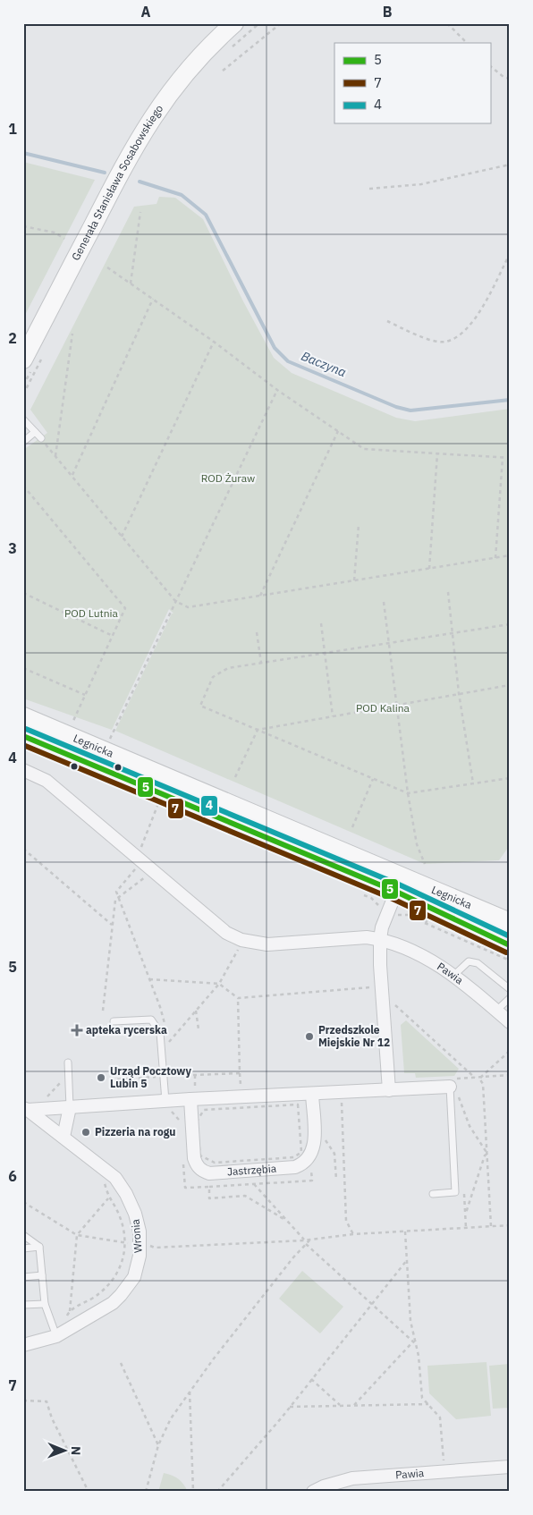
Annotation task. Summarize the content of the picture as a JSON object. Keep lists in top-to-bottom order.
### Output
{
  "streets": {
    "main road": ["Generała Stanisława Sosabowskiego", "Legnicka"],
    "street": ["Pawia", "Jastrzębia", "Wronia"]
  },
  "water": ["Baczyna"],
  "parks": ["ROD Żuraw", "POD Lutnia", "POD Kalina"],
  "places": {
    "health": ["apteka rycerska"],
    "other": ["Przedszkole Miejskie Nr 12", "Urząd Pocztowy Lubin 5", "Pizzeria na rogu"]
  },
  "lines": ["transit line 4", "transit line 5", "transit line 7"],
  "legend": ["5", "7", "4"],
  "north": "right",
  "grid": {
    "columns": ["A", "B"],
    "rows": [
      "1",
      "2",
      "3",
      "4",
      "5",
      "6",
      "7"
    ]
  }
}
